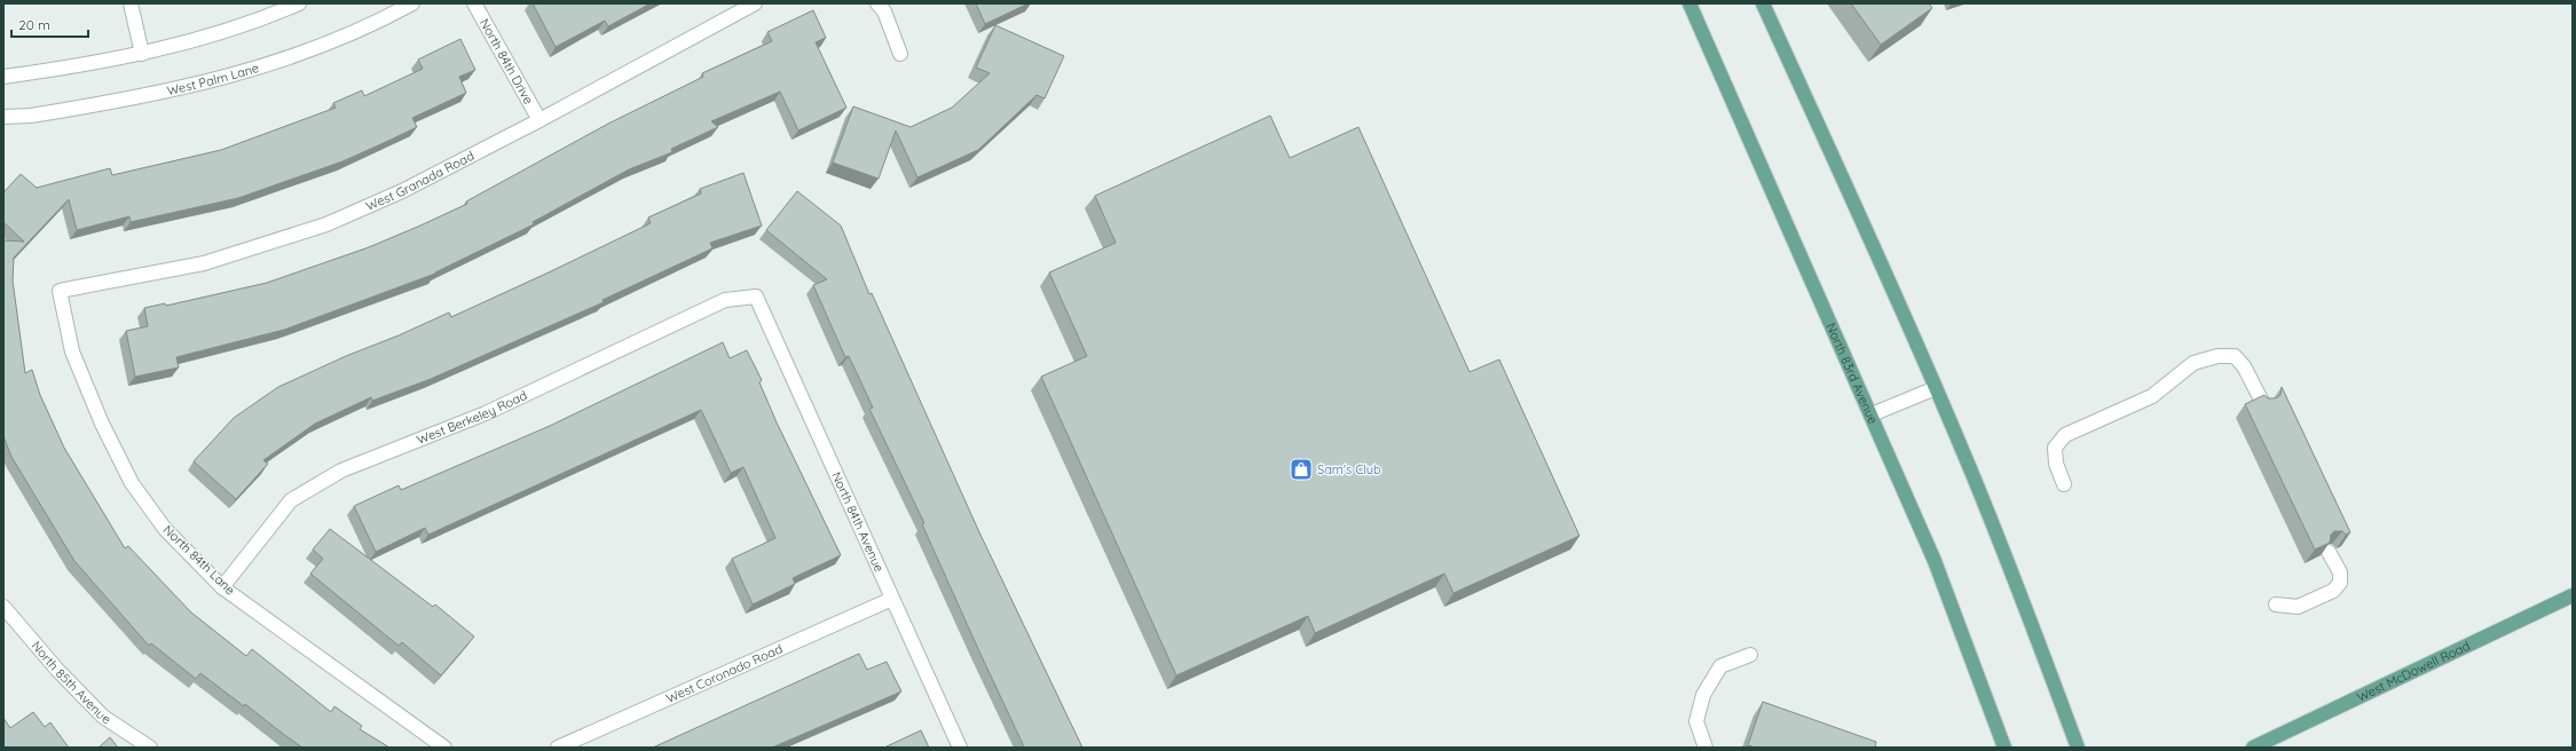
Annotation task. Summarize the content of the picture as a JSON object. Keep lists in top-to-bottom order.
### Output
{
  "streets": {
    "main road": ["North 83rd Avenue", "West McDowell Road"],
    "street": [
      "North 84th Drive",
      "West Palm Lane",
      "West Granada Road",
      "West Berkeley Road",
      "North 84th Avenue",
      "North 84th Lane",
      "West Coronado Road",
      "North 85th Avenue"
    ]
  },
  "crossings": [
    ["North 84th Drive", "West Granada Road"],
    ["West Granada Road", "North 84th Lane"],
    ["West Berkeley Road", "North 84th Avenue"],
    ["West Berkeley Road", "North 84th Lane"],
    ["North 84th Avenue", "West Coronado Road"]
  ],
  "places": {
    "shop": ["Sam's Club"]
  },
  "scale_bar": "20 m"
}
